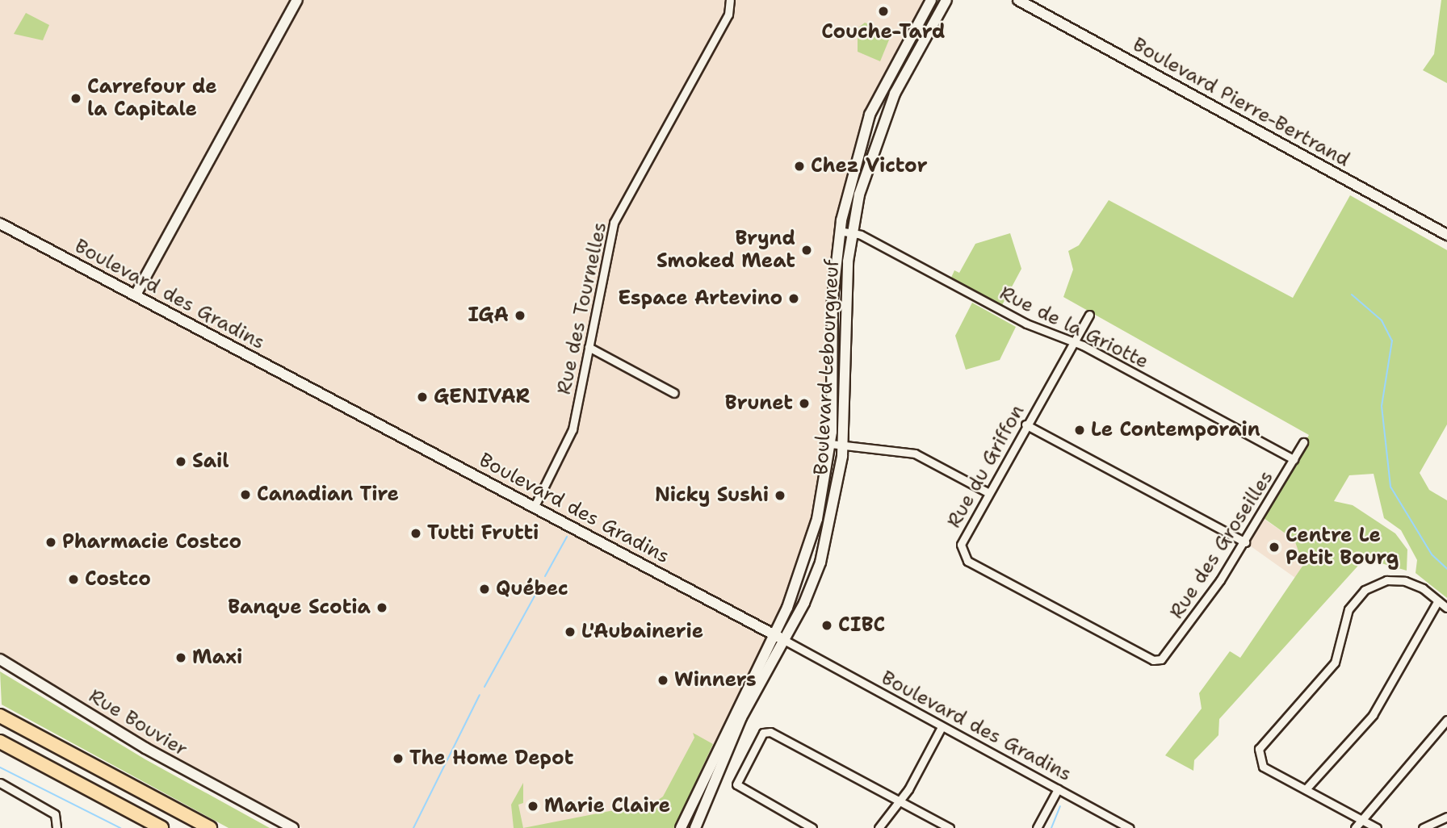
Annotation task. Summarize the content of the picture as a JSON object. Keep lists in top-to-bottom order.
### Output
{
  "streets": {
    "main road": [
      "Boulevard Pierre-Bertrand",
      "Boulevard des Gradins",
      "Boulevard Lebourgneuf",
      "Rue Bouvier"
    ],
    "street": [
      "Rue des Tournelles",
      "Rue de la Griotte",
      "Rue du Griffon",
      "Rue des Groseilles"
    ]
  },
  "crossings": [
    ["Boulevard des Gradins", "Rue des Tournelles"],
    ["Boulevard des Gradins", "Boulevard Lebourgneuf"],
    ["Rue de la Griotte", "Boulevard Lebourgneuf"],
    ["Rue de la Griotte", "Rue du Griffon"],
    ["Rue de la Griotte", "Rue des Groseilles"],
    ["Rue du Griffon", "Rue des Groseilles"]
  ],
  "places": [
    "Couche-Tard",
    "Carrefour de la Capitale",
    "Chez Victor",
    "Brynd Smoked Meat",
    "Espace Artevino",
    "IGA",
    "GENIVAR",
    "Brunet",
    "Le Contemporain",
    "Sail",
    "Canadian Tire",
    "Nicky Sushi",
    "Tutti Frutti",
    "Pharmacie Costco",
    "Centre Le Petit Bourg",
    "Costco",
    "Québec",
    "Banque Scotia",
    "CIBC",
    "L'Aubainerie",
    "Maxi",
    "Winners",
    "The Home Depot",
    "Marie Claire"
  ]
}
